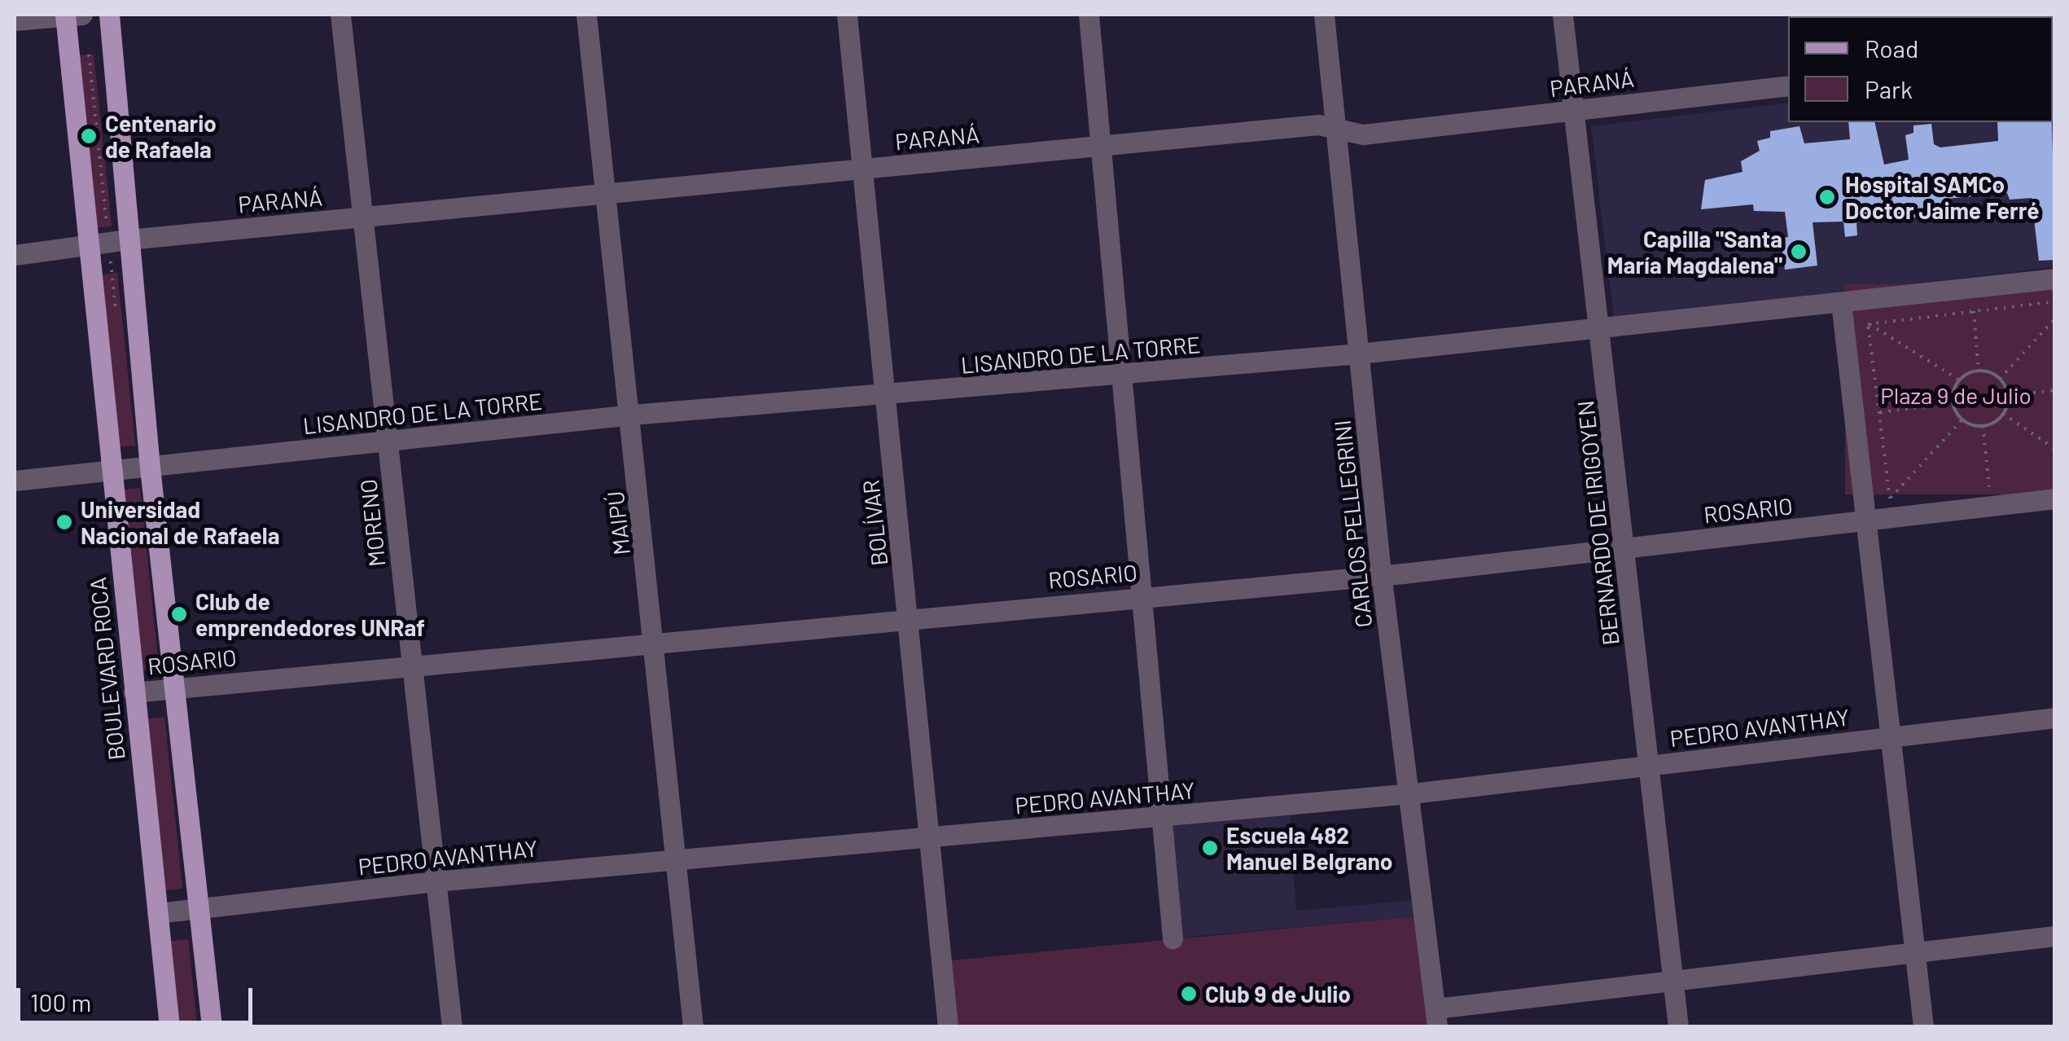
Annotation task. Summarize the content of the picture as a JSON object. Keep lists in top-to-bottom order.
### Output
{
  "streets": {
    "main road": ["BOULEVARD ROCA"],
    "street": [
      "PARANÁ",
      "LISANDRO DE LA TORRE",
      "ROSARIO",
      "MORENO",
      "MAIPÚ",
      "BOLÍVAR",
      "BERNARDO DE IRIGOYEN",
      "CARLOS PELLEGRINI",
      "PEDRO AVANTHAY"
    ]
  },
  "crossings": [
    ["PARANÁ", "MORENO"],
    ["PARANÁ", "MAIPÚ"],
    ["PARANÁ", "BOLÍVAR"],
    ["PARANÁ", "BERNARDO DE IRIGOYEN"],
    ["PARANÁ", "CARLOS PELLEGRINI"],
    ["PARANÁ", "BOULEVARD ROCA"],
    ["LISANDRO DE LA TORRE", "MORENO"],
    ["LISANDRO DE LA TORRE", "MAIPÚ"],
    ["LISANDRO DE LA TORRE", "BOLÍVAR"],
    ["LISANDRO DE LA TORRE", "BERNARDO DE IRIGOYEN"],
    ["LISANDRO DE LA TORRE", "CARLOS PELLEGRINI"],
    ["LISANDRO DE LA TORRE", "BOULEVARD ROCA"],
    ["ROSARIO", "MORENO"],
    ["ROSARIO", "MAIPÚ"],
    ["ROSARIO", "BOLÍVAR"],
    ["ROSARIO", "BERNARDO DE IRIGOYEN"],
    ["ROSARIO", "CARLOS PELLEGRINI"],
    ["ROSARIO", "BOULEVARD ROCA"],
    ["MORENO", "PEDRO AVANTHAY"],
    ["MAIPÚ", "PEDRO AVANTHAY"],
    ["BOLÍVAR", "PEDRO AVANTHAY"],
    ["BERNARDO DE IRIGOYEN", "PEDRO AVANTHAY"],
    ["CARLOS PELLEGRINI", "PEDRO AVANTHAY"],
    ["BOULEVARD ROCA", "PEDRO AVANTHAY"]
  ],
  "parks": ["Plaza 9 de Julio"],
  "places": [
    "Centenario de Rafaela",
    "Hospital SAMCo Doctor Jaime Ferré",
    "Capilla \"Santa María Magdalena\"",
    "Universidad Nacional de Rafaela",
    "Club de emprendedores UNRaf",
    "Escuela 482 Manuel Belgrano",
    "Club 9 de Julio"
  ],
  "legend": ["Road", "Park"],
  "scale_bar": "100 m"
}
